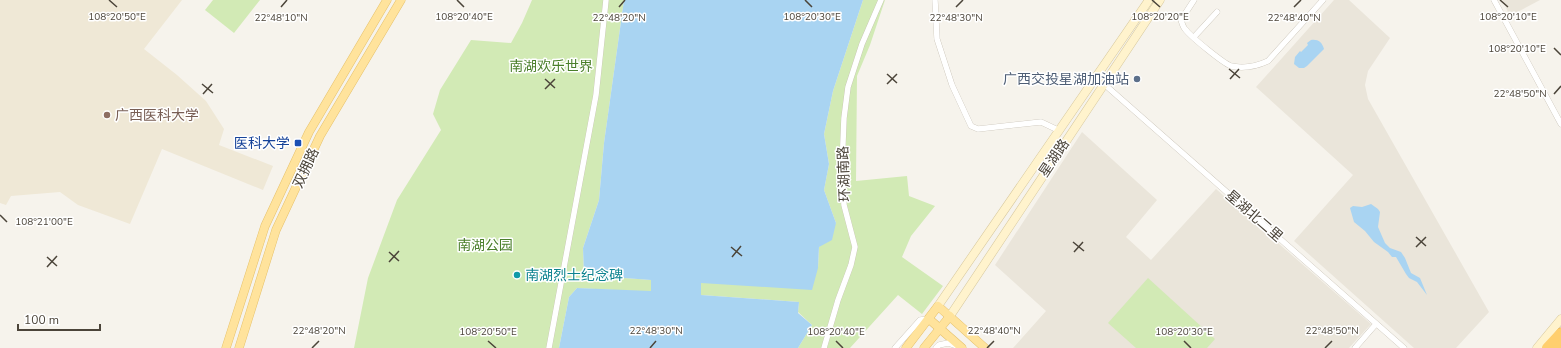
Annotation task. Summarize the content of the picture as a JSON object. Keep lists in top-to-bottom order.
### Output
{
  "streets": {
    "main road": ["星湖路", "双拥路"],
    "street": ["环湖南路", "星湖北二里"]
  },
  "crossings": [
    ["星湖路", "星湖北二里"]
  ],
  "parks": ["南湖欢乐世界", "南湖公园"],
  "places": {
    "other": ["广西交投星湖加油站", "广西医科大学", "南湖烈士纪念碑"],
    "transit": ["医科大学"]
  },
  "scale_bar": "100 m",
  "coordinates": [
    "108°20'10\"E",
    "108°20'30\"E",
    "108°20'20\"E",
    "108°20'50\"E",
    "108°20'40\"E",
    "22°48'10\"N",
    "22°48'20\"N",
    "22°48'30\"N",
    "22°48'40\"N",
    "22°48'50\"N",
    "108°21'00\"E"
  ]
}
